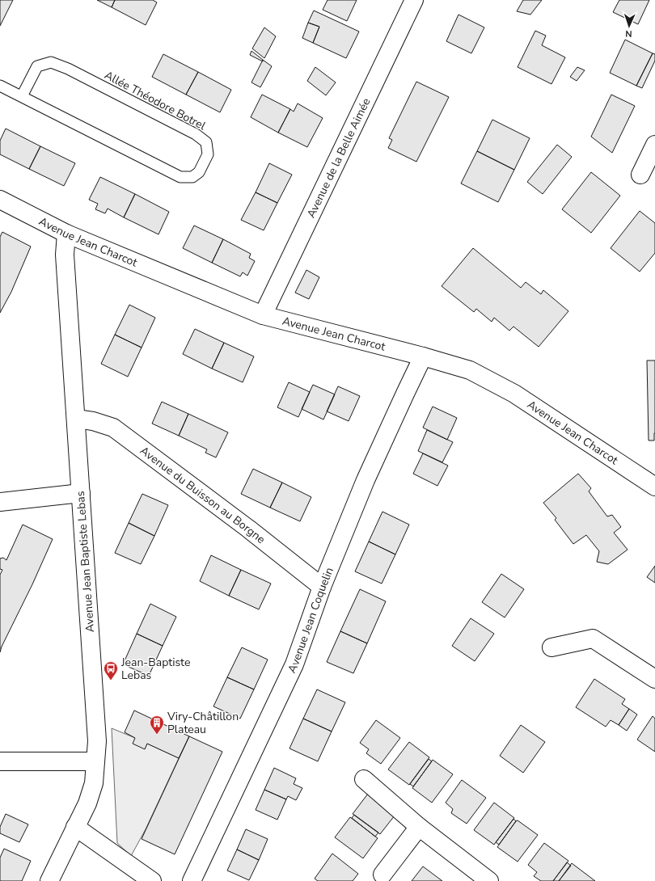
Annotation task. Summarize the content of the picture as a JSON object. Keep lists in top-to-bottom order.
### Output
{
  "streets": {
    "street": [
      "Avenue de la Belle Aimée",
      "Avenue Jean Charcot",
      "Avenue du Buisson au Borgne",
      "Avenue Jean Baptiste Lebas",
      "Avenue Jean Coquelin"
    ],
    "lane": ["Allée Théodore Botrel"]
  },
  "crossings": [
    ["Avenue de la Belle Aimée", "Avenue Jean Charcot"],
    ["Avenue Jean Charcot", "Avenue Jean Baptiste Lebas"],
    ["Avenue Jean Charcot", "Avenue Jean Coquelin"],
    ["Avenue du Buisson au Borgne", "Avenue Jean Baptiste Lebas"],
    ["Avenue du Buisson au Borgne", "Avenue Jean Coquelin"]
  ],
  "places": {
    "bus stop": ["Jean-Baptiste Lebas"],
    "building": ["Viry-Châtillon Plateau"]
  },
  "north": "bottom"
}
